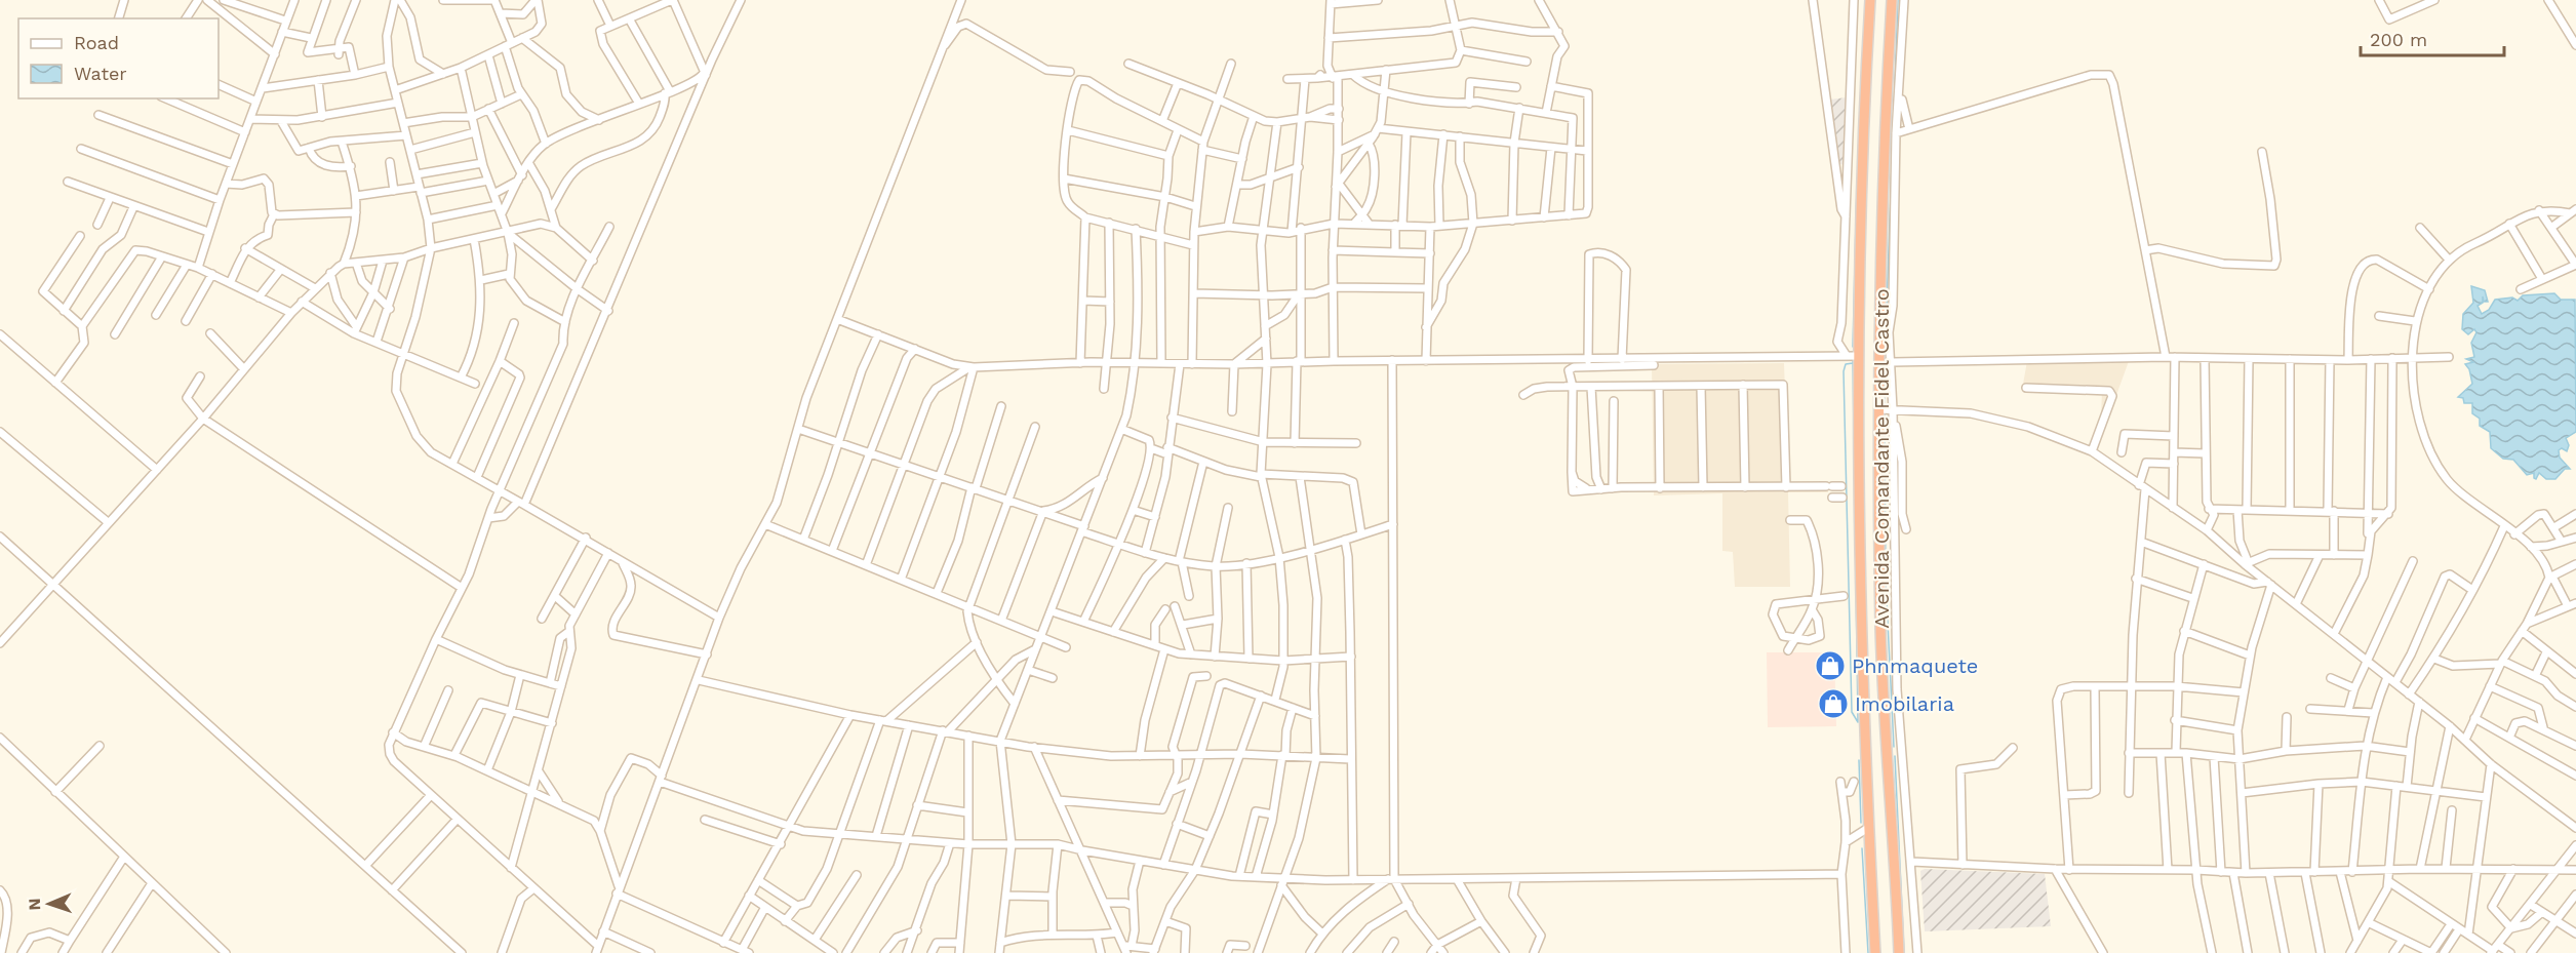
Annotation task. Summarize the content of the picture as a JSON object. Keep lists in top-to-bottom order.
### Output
{
  "streets": {
    "highway": ["Avenida Comandante Fidel Castro"]
  },
  "places": {
    "shop": ["Phnmaquete", "Imobilaria"]
  },
  "legend": ["Road", "Water"],
  "scale_bar": "200 m",
  "north": "left"
}
